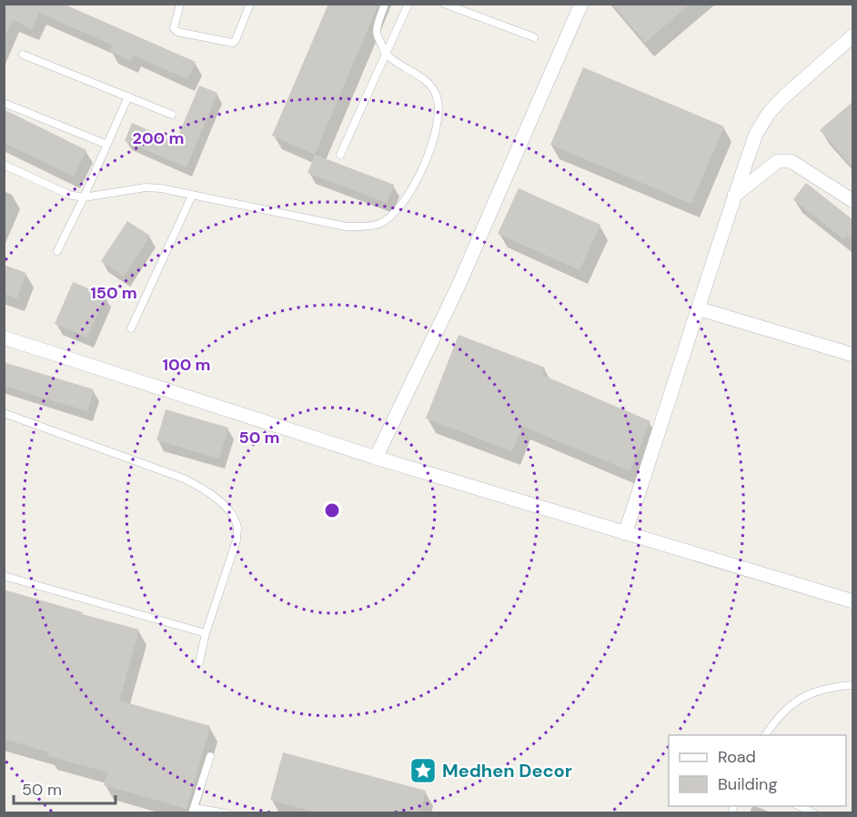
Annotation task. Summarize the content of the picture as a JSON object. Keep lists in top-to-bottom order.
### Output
{
  "places": {
    "place": ["Medhen Decor"]
  },
  "legend": ["Road", "Building"],
  "scale_bar": "50 m",
  "rings": [
    "200 m",
    "150 m",
    "100 m",
    "50 m"
  ]
}
